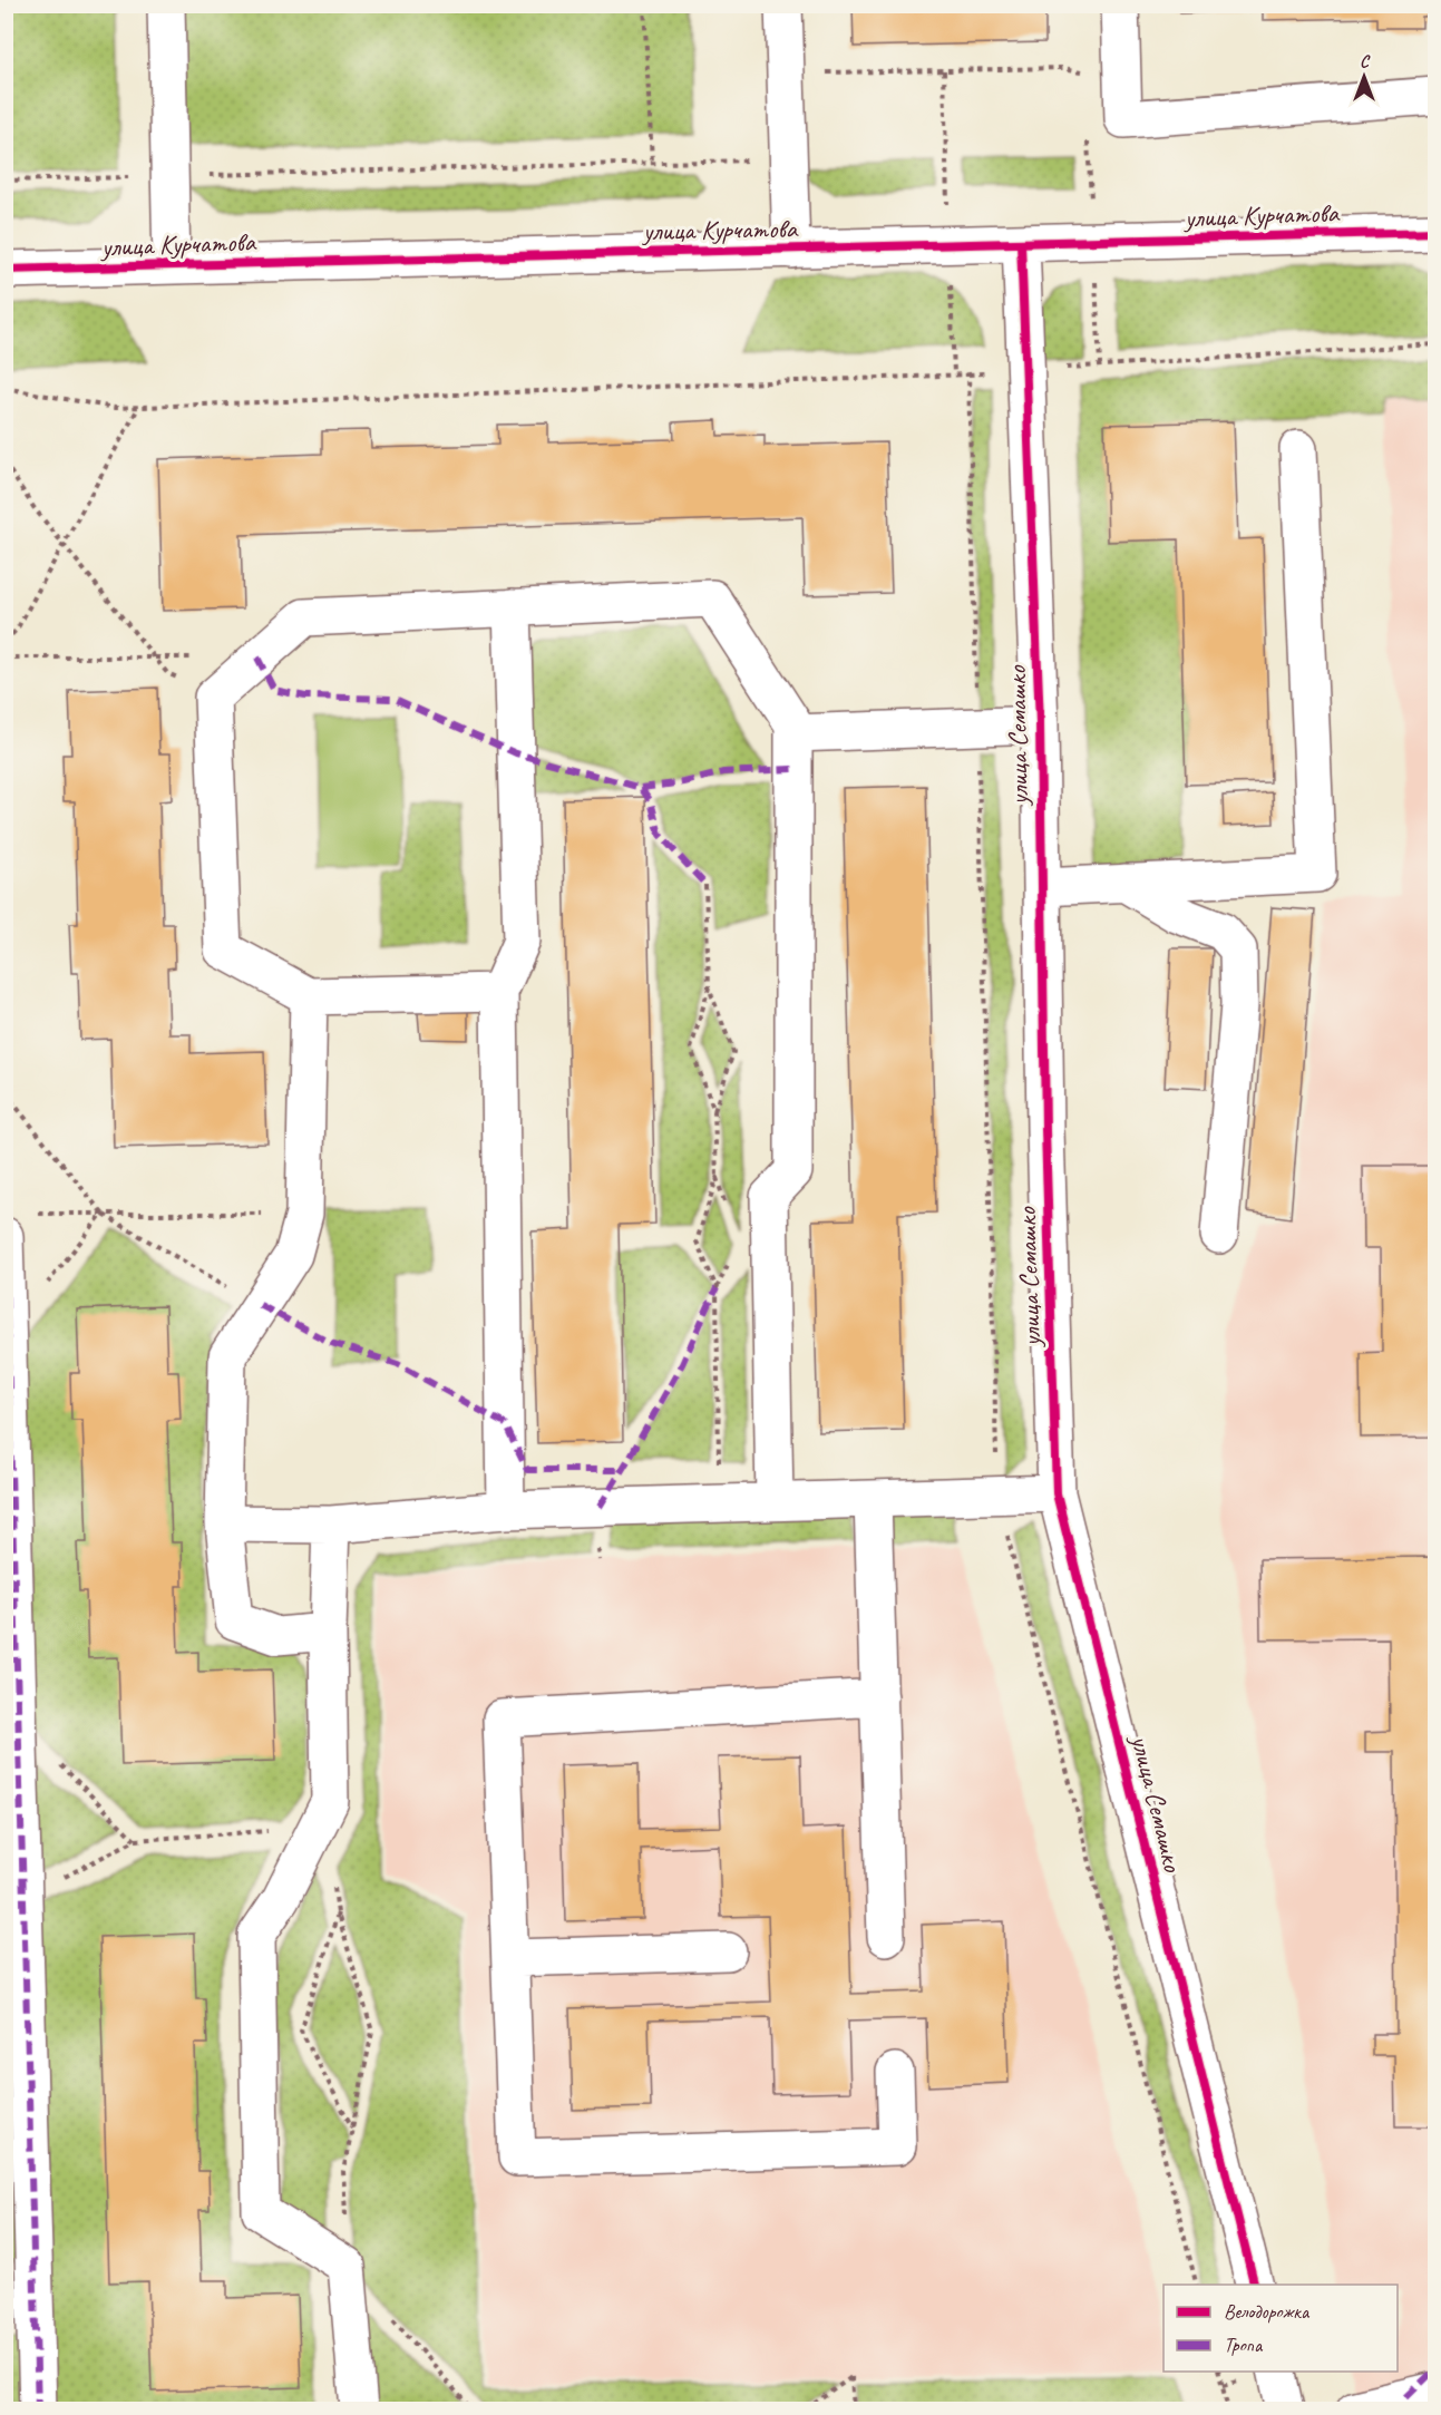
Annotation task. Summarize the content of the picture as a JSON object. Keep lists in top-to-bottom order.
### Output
{
  "streets": {
    "street": ["улица Курчатова", "улица Семашко"]
  },
  "crossings": [
    ["улица Курчатова", "улица Семашко"]
  ],
  "legend": ["Велодорожка", "Тропа"],
  "north": "top"
}
